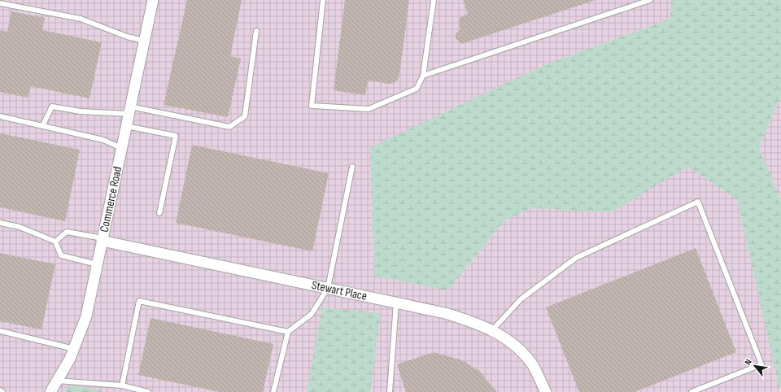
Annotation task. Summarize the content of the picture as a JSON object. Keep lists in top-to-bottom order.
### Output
{
  "streets": {
    "street": ["Commerce Road", "Stewart Place"]
  },
  "crossings": [
    ["Commerce Road", "Stewart Place"]
  ],
  "north": "top left"
}
